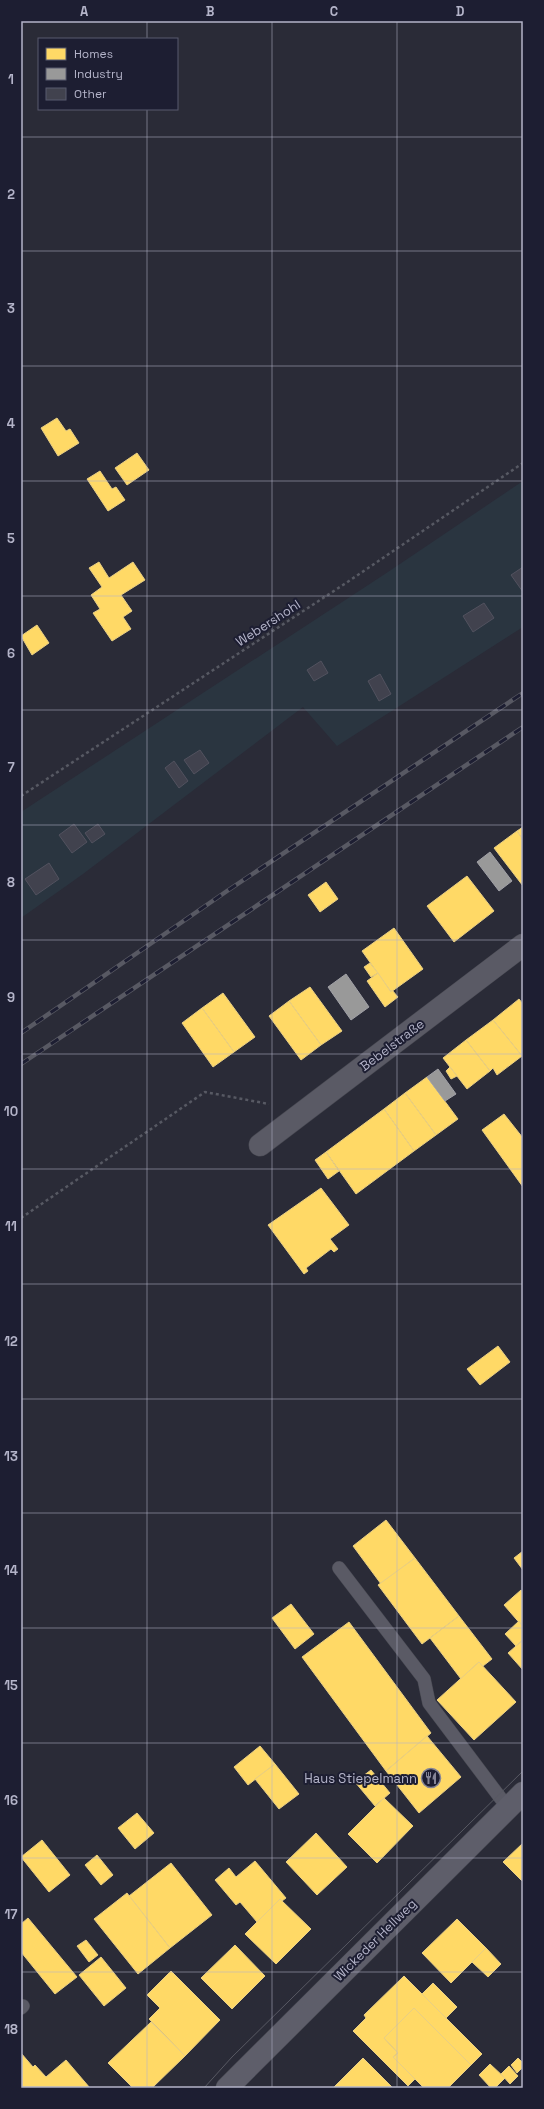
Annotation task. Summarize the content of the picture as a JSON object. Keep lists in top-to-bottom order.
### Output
{
  "streets": {
    "main road": ["Wickeder Hellweg"],
    "street": ["Bebelstraße"],
    "path": ["Webershohl"]
  },
  "places": {
    "restaurant": ["Haus Stiepelmann"]
  },
  "legend": ["Homes", "Industry", "Other"],
  "grid": {
    "columns": [
      "A",
      "B",
      "C",
      "D"
    ],
    "rows": [
      "1",
      "2",
      "3",
      "4",
      "5",
      "6",
      "7",
      "8",
      "9",
      "10",
      "11",
      "12",
      "13",
      "14",
      "15",
      "16",
      "17",
      "18"
    ]
  }
}
